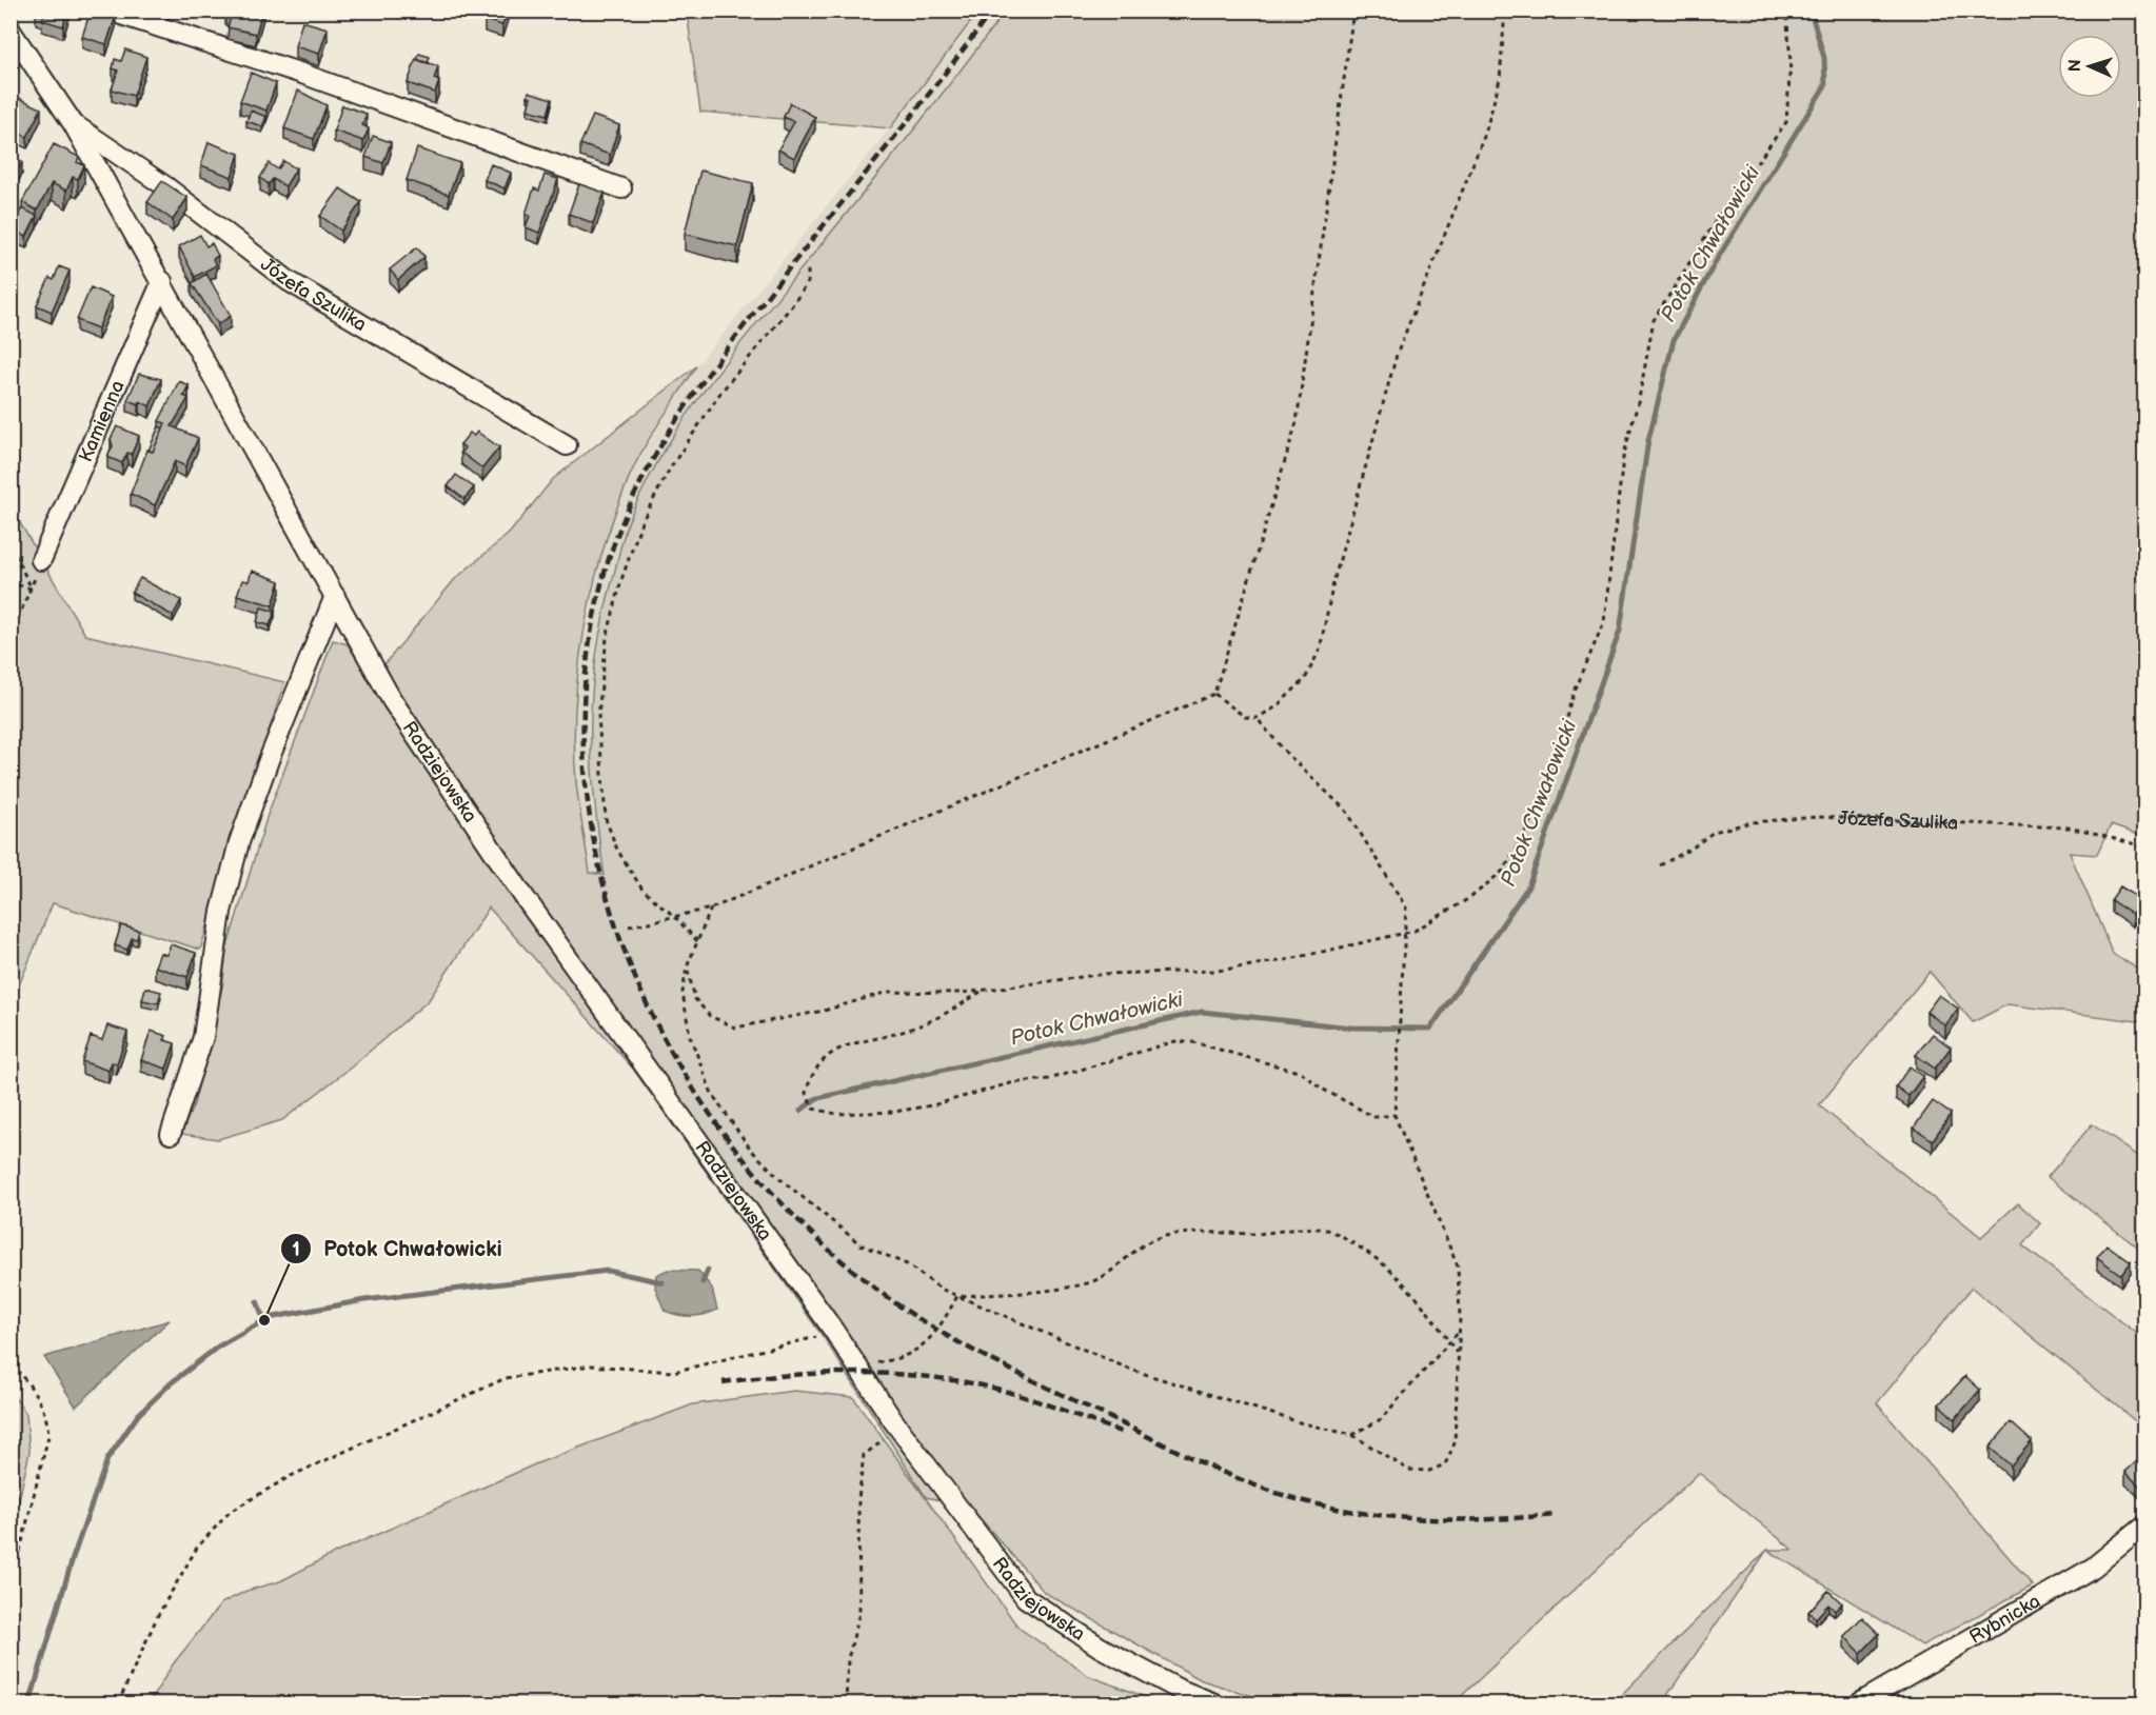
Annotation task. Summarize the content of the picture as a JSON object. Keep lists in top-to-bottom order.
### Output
{
  "streets": {
    "street": [
      "Józefa Szulika",
      "Kamienna",
      "Radziejowska",
      "Rybnicka"
    ]
  },
  "crossings": [
    ["Józefa Szulika", "Kamienna"],
    ["Józefa Szulika", "Radziejowska"],
    ["Kamienna", "Radziejowska"]
  ],
  "water": ["Potok Chwałowicki"],
  "places": ["Potok Chwałowicki"],
  "north": "left"
}
